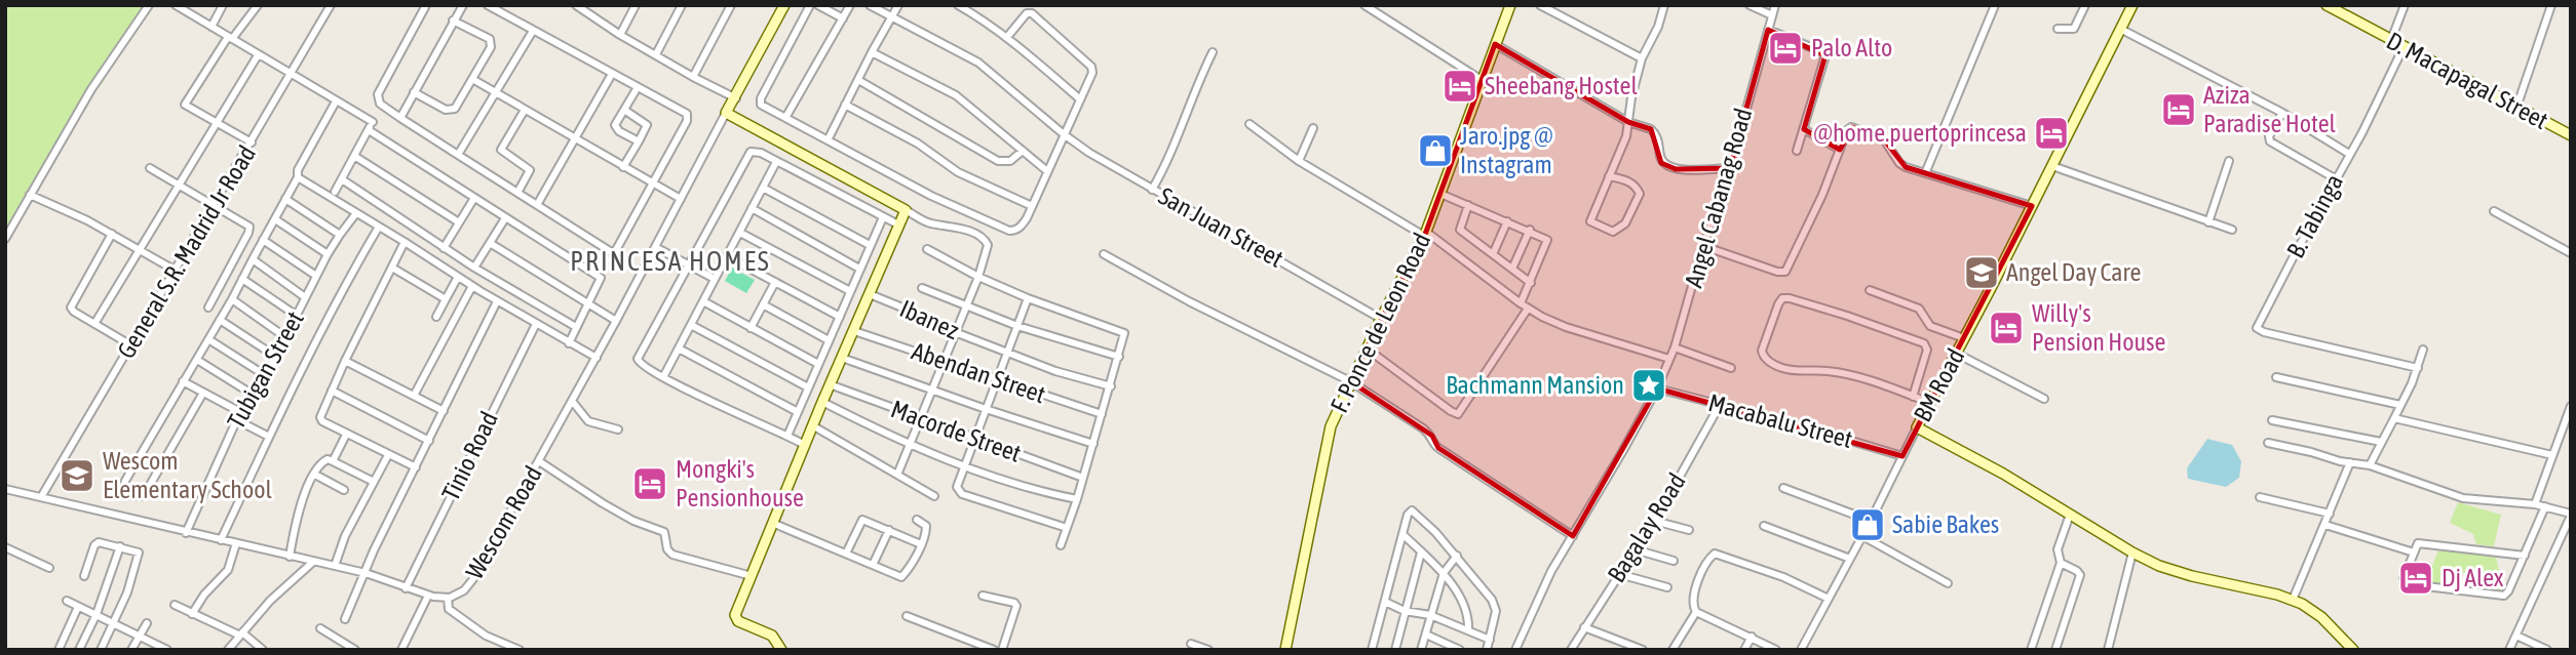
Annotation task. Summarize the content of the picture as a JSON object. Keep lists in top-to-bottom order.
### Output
{
  "streets": {
    "street": [
      "D. Macapagal Street",
      "Angel Cabanag Road",
      "B. Tabinga",
      "San Juan Street",
      "General S.R. Madrid Jr Road",
      "Ibanez",
      "F. Ponce de Leon Road",
      "Tubigan Street",
      "Abendan Street",
      "BM Road",
      "Macabalu Street",
      "Macorde Street",
      "Tinio Road",
      "Wescom Road",
      "Bagalay Road"
    ]
  },
  "crossings": [
    ["D. Macapagal Street", "B. Tabinga"],
    ["Angel Cabanag Road", "Macabalu Street"],
    ["San Juan Street", "F. Ponce de Leon Road"],
    ["General S.R. Madrid Jr Road", "Wescom Road"],
    ["Tubigan Street", "Wescom Road"],
    ["BM Road", "Macabalu Street"],
    ["Macabalu Street", "Bagalay Road"],
    ["Tinio Road", "Wescom Road"]
  ],
  "districts": ["PRINCESA HOMES"],
  "places": {
    "hotel": [
      "Palo Alto",
      "Sheebang Hostel",
      "Aziza Paradise Hotel",
      "@home.puertoprincesa",
      "Willy's Pension House",
      "Mongki's Pensionhouse",
      "Dj Alex"
    ],
    "shop": ["Jaro.jpg @ Instagram", "Sabie Bakes"],
    "school or university": ["Angel Day Care", "Wescom Elementary School"],
    "place": ["Bachmann Mansion"]
  }
}
